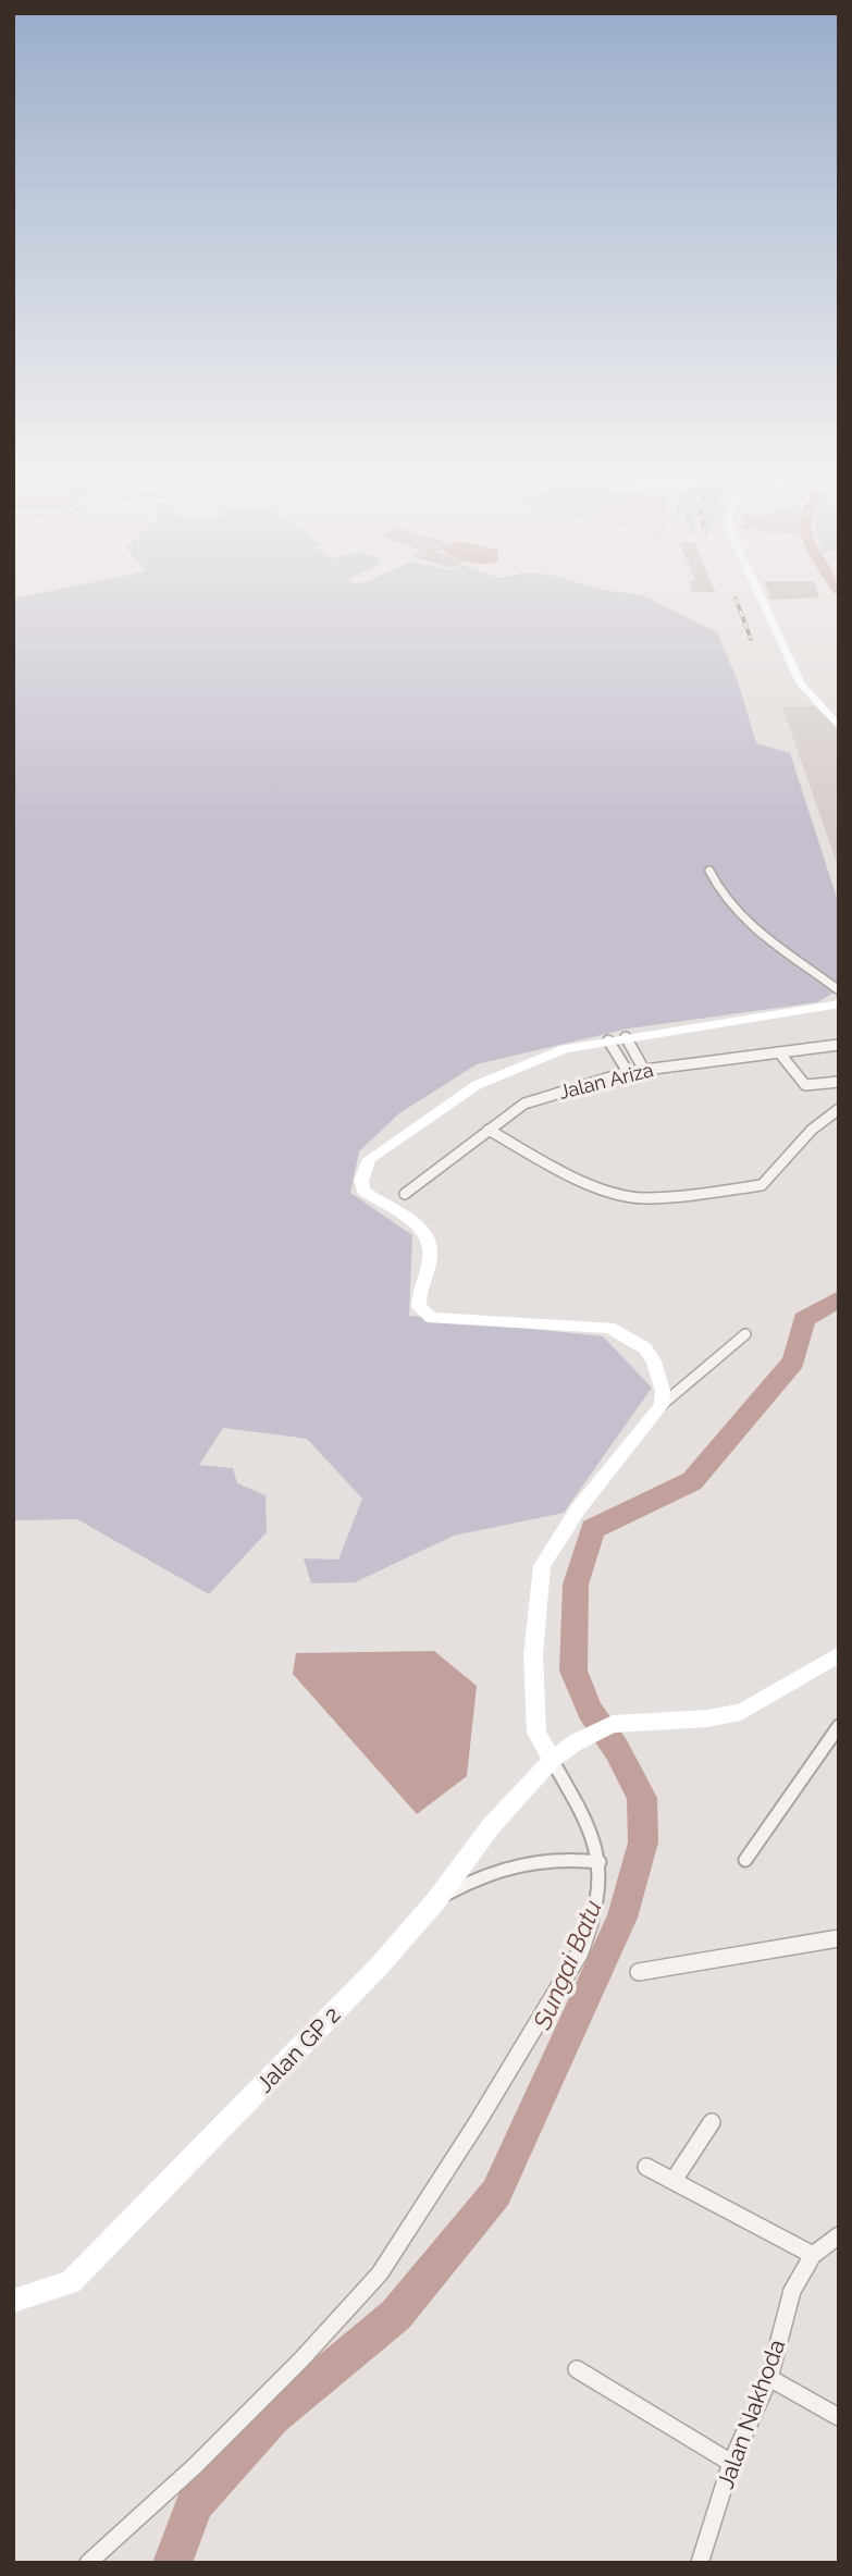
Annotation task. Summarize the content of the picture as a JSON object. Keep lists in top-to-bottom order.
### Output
{
  "streets": {
    "street": ["Jalan Ariza", "Jalan GP 2", "Jalan Nakhoda"]
  },
  "water": ["Sungai Batu"]
}
